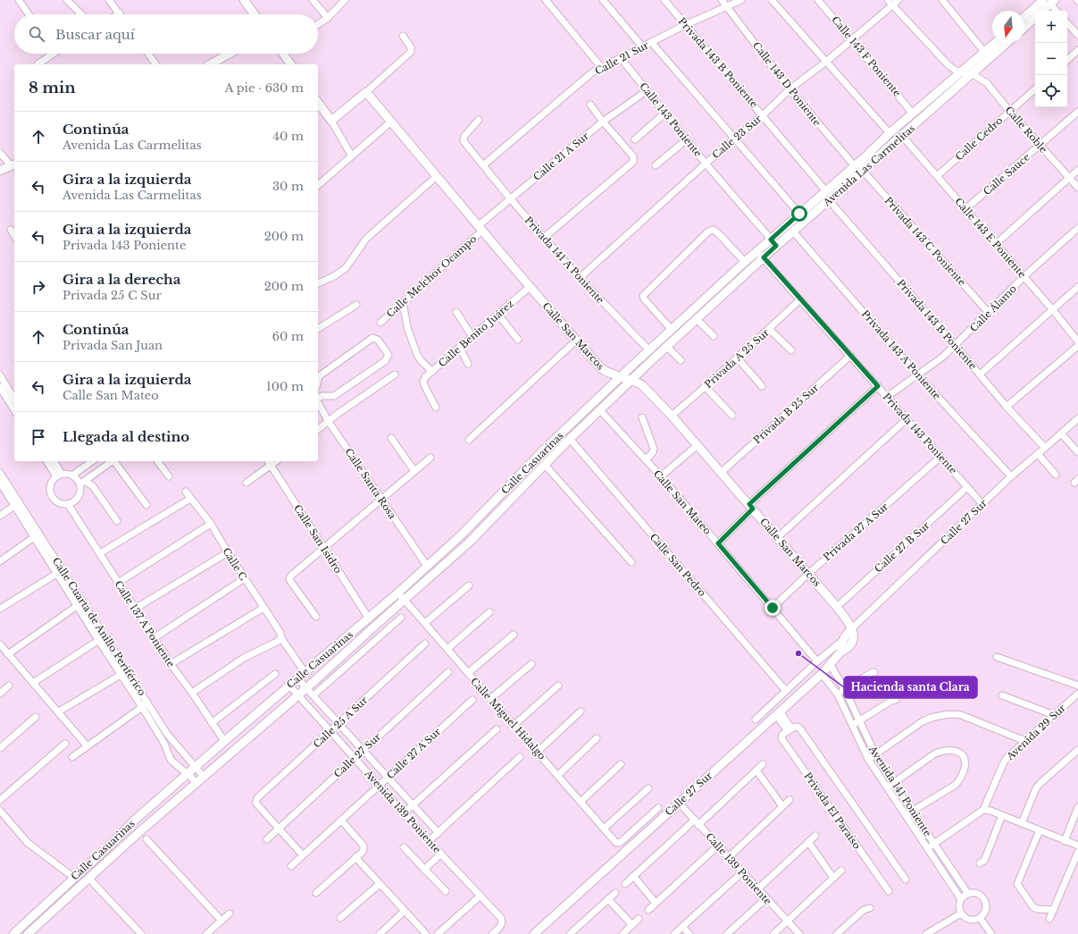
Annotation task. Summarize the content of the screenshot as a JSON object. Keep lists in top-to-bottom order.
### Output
{
  "streets": {
    "main road": [
      "Avenida Las Carmelitas",
      "Calle San Marcos",
      "Calle Casuarinas",
      "Calle 27 Sur"
    ],
    "street": [
      "Calle 143 F Poniente",
      "Calle 21 Sur",
      "Privada 143 B Poniente",
      "Calle 143 D Poniente",
      "Calle 143 Poniente",
      "Calle Roble",
      "Calle 23 Sur",
      "Calle Cedro",
      "Calle 21 A Sur",
      "Calle Sauce",
      "Calle 143 E Poniente",
      "Privada 143 C Poniente",
      "Privada 141 A Poniente",
      "Calle Melchor Ocampo",
      "Calle Álamo",
      "Calle Benito Juárez",
      "Privada 143 A Poniente",
      "Privada A 25 Sur",
      "Privada B 25 Sur",
      "Privada 143 Poniente",
      "Calle Santa Rosa",
      "Calle San Mateo",
      "Privada 27 A Sur",
      "Calle San Isidro",
      "Calle 27 B Sur",
      "Calle C",
      "Calle San Pedro",
      "Calle 137 A Poniente",
      "Calle Cuarta de Anillo Periférico",
      "Calle Miguel Hidalgo",
      "Calle 25 A Sur",
      "Avenida 29 Sur",
      "Calle 27 A Sur",
      "Avenida 141 Poniente",
      "Privada El Paraíso",
      "Avenida 139 Poniente",
      "Calle 139 Poniente"
    ]
  },
  "crossings": [
    ["Calle 143 F Poniente", "Calle 23 Sur"],
    ["Calle 143 F Poniente", "Avenida Las Carmelitas"],
    ["Calle 21 Sur", "Privada 143 B Poniente"],
    ["Calle 21 Sur", "Calle 143 D Poniente"],
    ["Calle 21 Sur", "Calle 143 Poniente"],
    ["Calle 21 Sur", "Privada 141 A Poniente"],
    ["Privada 143 B Poniente", "Calle 23 Sur"],
    ["Privada 143 B Poniente", "Avenida Las Carmelitas"],
    ["Privada 143 B Poniente", "Calle Álamo"],
    ["Privada 143 B Poniente", "Calle 27 Sur"],
    ["Calle 143 D Poniente", "Calle 23 Sur"],
    ["Calle 143 D Poniente", "Avenida Las Carmelitas"],
    ["Calle 143 Poniente", "Calle 23 Sur"],
    ["Calle 143 Poniente", "Calle 21 A Sur"],
    ["Calle 143 Poniente", "Avenida Las Carmelitas"],
    ["Calle Roble", "Calle 23 Sur"],
    ["Calle Roble", "Calle Cedro"],
    ["Calle Roble", "Avenida Las Carmelitas"],
    ["Calle Roble", "Calle Sauce"],
    ["Calle 23 Sur", "Privada 141 A Poniente"],
    ["Calle Cedro", "Calle 143 E Poniente"],
    ["Calle 21 A Sur", "Privada 141 A Poniente"],
    ["Calle 21 A Sur", "Calle Melchor Ocampo"],
    ["Calle 21 A Sur", "Calle San Marcos"],
    ["Avenida Las Carmelitas", "Calle 143 E Poniente"],
    ["Avenida Las Carmelitas", "Privada 143 C Poniente"],
    ["Avenida Las Carmelitas", "Privada 141 A Poniente"],
    ["Avenida Las Carmelitas", "Calle San Marcos"],
    ["Avenida Las Carmelitas", "Privada 143 A Poniente"],
    ["Avenida Las Carmelitas", "Privada 143 Poniente"],
    ["Avenida Las Carmelitas", "Calle Casuarinas"],
    ["Calle Sauce", "Calle 143 E Poniente"],
    ["Calle 143 E Poniente", "Calle Álamo"],
    ["Privada 143 C Poniente", "Calle Álamo"],
    ["Calle Melchor Ocampo", "Calle San Marcos"],
    ["Calle Álamo", "Privada 143 A Poniente"],
    ["Calle Álamo", "Privada 143 Poniente"],
    ["Calle Benito Juárez", "Calle San Marcos"],
    ["Calle San Marcos", "Privada A 25 Sur"],
    ["Calle San Marcos", "Privada B 25 Sur"],
    ["Calle San Marcos", "Calle Casuarinas"],
    ["Calle San Marcos", "Calle 27 Sur"],
    ["Calle San Marcos", "Privada 27 A Sur"],
    ["Calle San Marcos", "Calle 27 B Sur"],
    ["Privada 143 A Poniente", "Calle 27 Sur"],
    ["Privada A 25 Sur", "Privada 143 Poniente"],
    ["Privada B 25 Sur", "Privada 143 Poniente"],
    ["Privada 143 Poniente", "Calle 27 Sur"],
    ["Privada 143 Poniente", "Privada 27 A Sur"],
    ["Privada 143 Poniente", "Calle 27 B Sur"],
    ["Calle Casuarinas", "Calle Santa Rosa"],
    ["Calle Casuarinas", "Calle San Mateo"],
    ["Calle Casuarinas", "Calle San Isidro"],
    ["Calle Casuarinas", "Calle C"],
    ["Calle Casuarinas", "Calle San Pedro"],
    ["Calle Casuarinas", "Calle 137 A Poniente"],
    ["Calle Casuarinas", "Calle Cuarta de Anillo Periférico"],
    ["Calle Casuarinas", "Calle Miguel Hidalgo"],
    ["Calle Casuarinas", "Avenida 139 Poniente"],
    ["Calle San Mateo", "Privada 27 A Sur"],
    ["Calle 27 Sur", "Calle 25 A Sur"],
    ["Calle 27 Sur", "Avenida 141 Poniente"],
    ["Calle 27 Sur", "Privada El Paraíso"],
    ["Calle 27 Sur", "Avenida 139 Poniente"],
    ["Calle 27 Sur", "Calle 139 Poniente"],
    ["Calle 25 A Sur", "Avenida 139 Poniente"],
    ["Calle 27 A Sur", "Avenida 139 Poniente"]
  ],
  "places": ["Hacienda santa Clara"],
  "north": "bottom",
  "page": {
    "map_buttons": ["+", "−"],
    "search": "Buscar aquí",
    "heading": ["8 min", "A pie · 630 m"],
    "list": [
      ["Continúa", "Avenida Las Carmelitas", "40 m"],
      ["Gira a la izquierda", "Avenida Las Carmelitas", "30 m"],
      ["Gira a la izquierda", "Privada 143 Poniente", "200 m"],
      ["Gira a la derecha", "Privada 25 C Sur", "200 m"],
      ["Continúa", "Privada San Juan", "60 m"],
      ["Gira a la izquierda", "Calle San Mateo", "100 m"],
      "Llegada al destino"
    ]
  }
}
